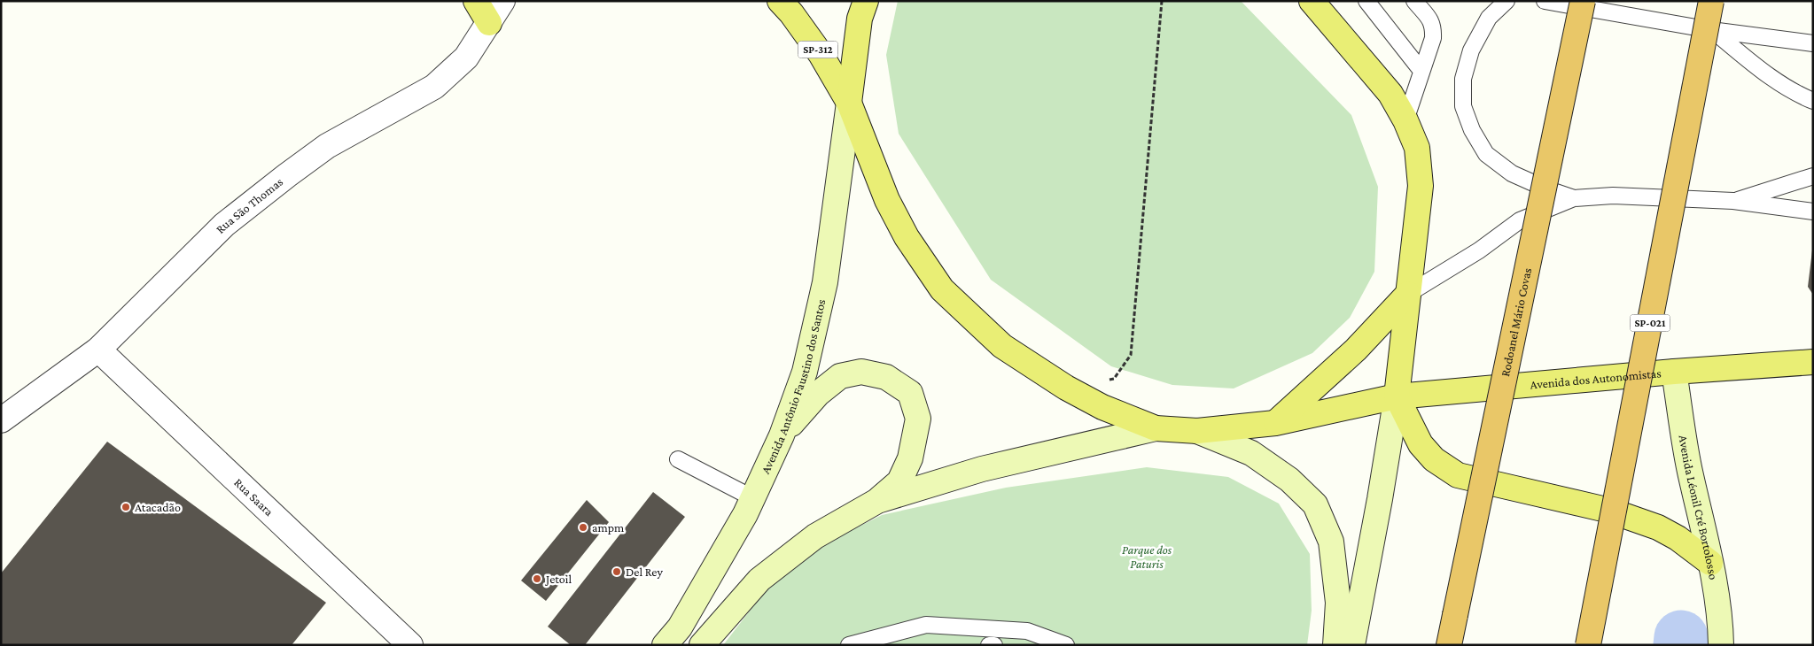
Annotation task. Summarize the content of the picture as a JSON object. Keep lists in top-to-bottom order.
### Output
{
  "streets": {
    "highway": ["Rodoanel Mário Covas", "SP-021"],
    "main road": [
      "SP-312",
      "Avenida dos Autonomistas",
      "Avenida Antônio Faustino dos Santos",
      "Avenida Léonil Cré Bortolosso"
    ],
    "street": ["Rua São Thomas", "Rua Saara"]
  },
  "crossings": [
    ["SP-312", "Avenida dos Autonomistas"],
    ["SP-312", "Avenida Antônio Faustino dos Santos"],
    ["Rua São Thomas", "Rua Saara"],
    ["Avenida dos Autonomistas", "Avenida Antônio Faustino dos Santos"],
    ["Avenida dos Autonomistas", "Avenida Léonil Cré Bortolosso"]
  ],
  "parks": ["Parque dos Paturis"],
  "places": [
    "Atacadão",
    "ampm",
    "Del Rey",
    "Jetoil"
  ]
}
